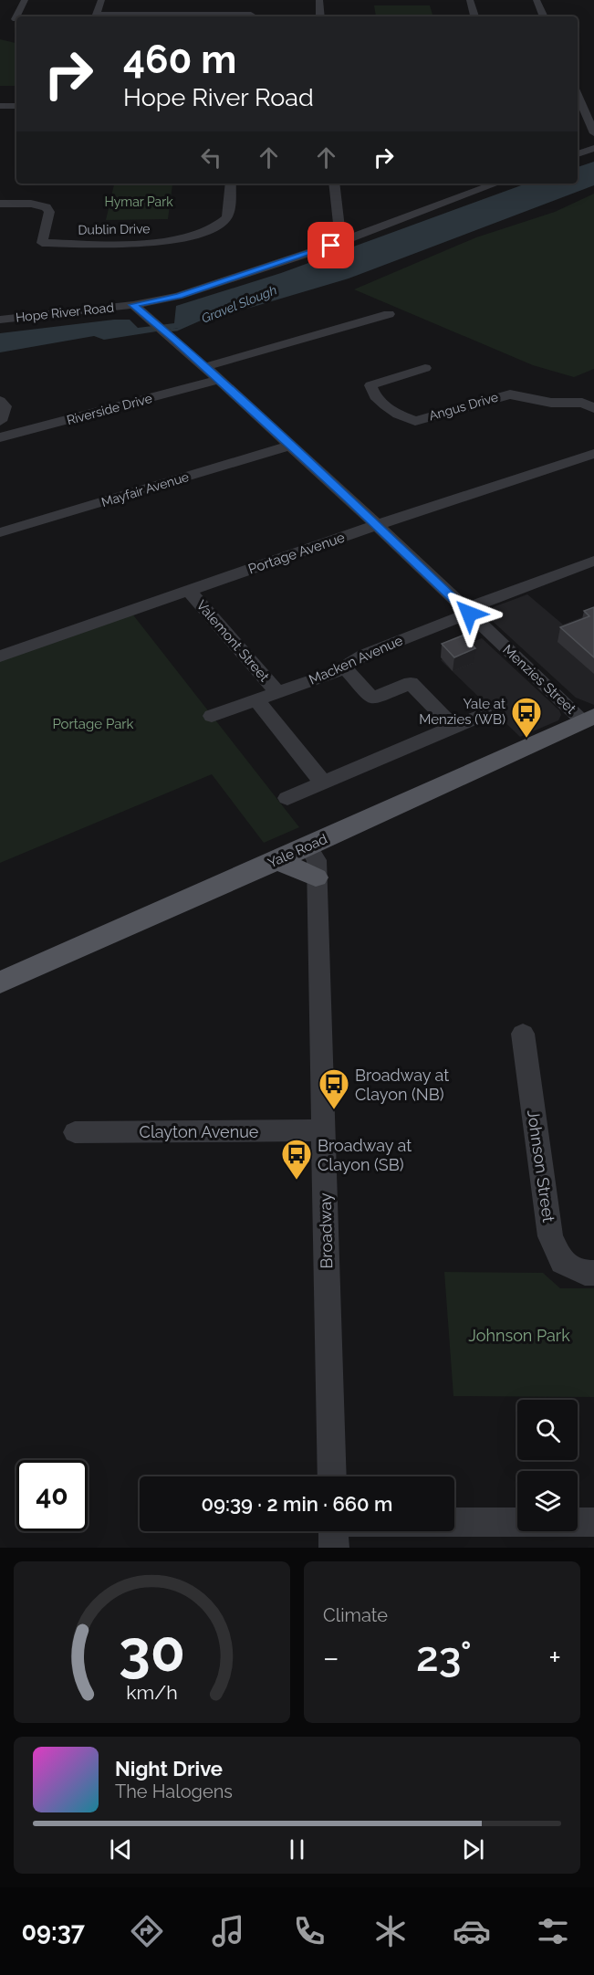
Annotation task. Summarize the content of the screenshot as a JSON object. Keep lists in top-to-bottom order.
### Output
{
  "streets": {
    "main road": ["Yale Road"],
    "street": [
      "Dublin Drive",
      "Hope River Road",
      "Angus Drive",
      "Riverside Drive",
      "Mayfair Avenue",
      "Portage Avenue",
      "Valemont Street",
      "Macken Avenue",
      "Menzies Street",
      "Clayton Avenue",
      "Johnson Street",
      "Broadway"
    ]
  },
  "crossings": [
    ["Hope River Road", "Menzies Street"],
    ["Riverside Drive", "Menzies Street"],
    ["Mayfair Avenue", "Menzies Street"],
    ["Portage Avenue", "Valemont Street"],
    ["Portage Avenue", "Menzies Street"],
    ["Valemont Street", "Macken Avenue"],
    ["Macken Avenue", "Menzies Street"],
    ["Menzies Street", "Yale Road"],
    ["Yale Road", "Broadway"],
    ["Clayton Avenue", "Broadway"]
  ],
  "water": ["Gravel Slough"],
  "parks": ["Hymar Park", "Portage Park", "Johnson Park"],
  "places": {
    "bus stop": ["Yale at Menzies (WB)", "Broadway at Clayon (NB)", "Broadway at Clayon (SB)"]
  },
  "page": {
    "turn": ["460 m", "Hope River Road"],
    "limit": "40",
    "trip": "09:39 · 2 min · 660 m",
    "tile": "Climate",
    "heat": ["−", "23°", "+"],
    "song": ["Night Drive", "The Halogens"],
    "tabs": "09:37",
    "gauge": ["30", "km/h"]
  }
}
